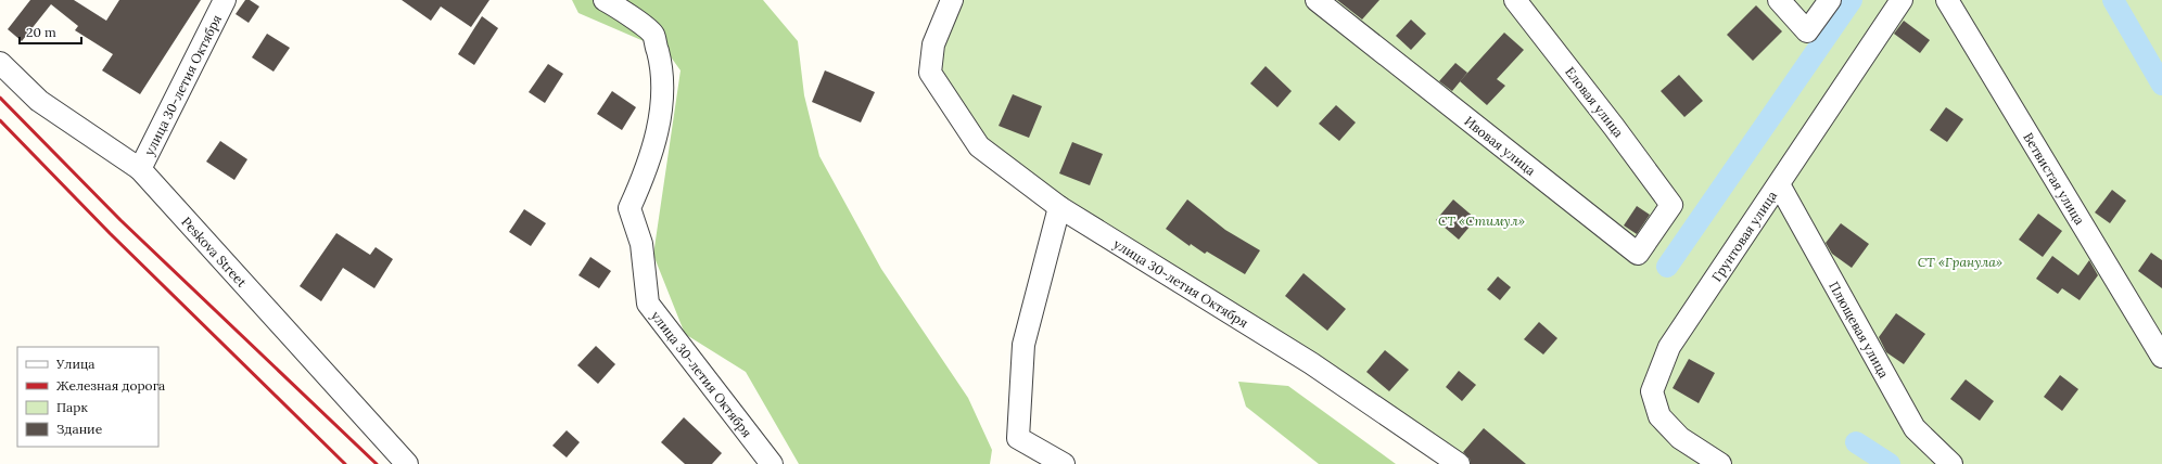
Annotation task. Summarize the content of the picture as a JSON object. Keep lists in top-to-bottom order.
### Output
{
  "streets": {
    "street": [
      "улица 30-летия Октября",
      "Еловая улица",
      "Ивовая улица",
      "Ветвистая улица",
      "Грунтовая улица",
      "Peskova Street",
      "Плющевая улица"
    ]
  },
  "crossings": [
    ["улица 30-летия Октября", "Peskova Street"],
    ["Еловая улица", "Ивовая улица"],
    ["Грунтовая улица", "Плющевая улица"]
  ],
  "parks": ["СТ «Стимул»", "СТ «Гранула»"],
  "legend": [
    "Улица",
    "Железная дорога",
    "Парк",
    "Здание"
  ],
  "scale_bar": "20 m"
}
